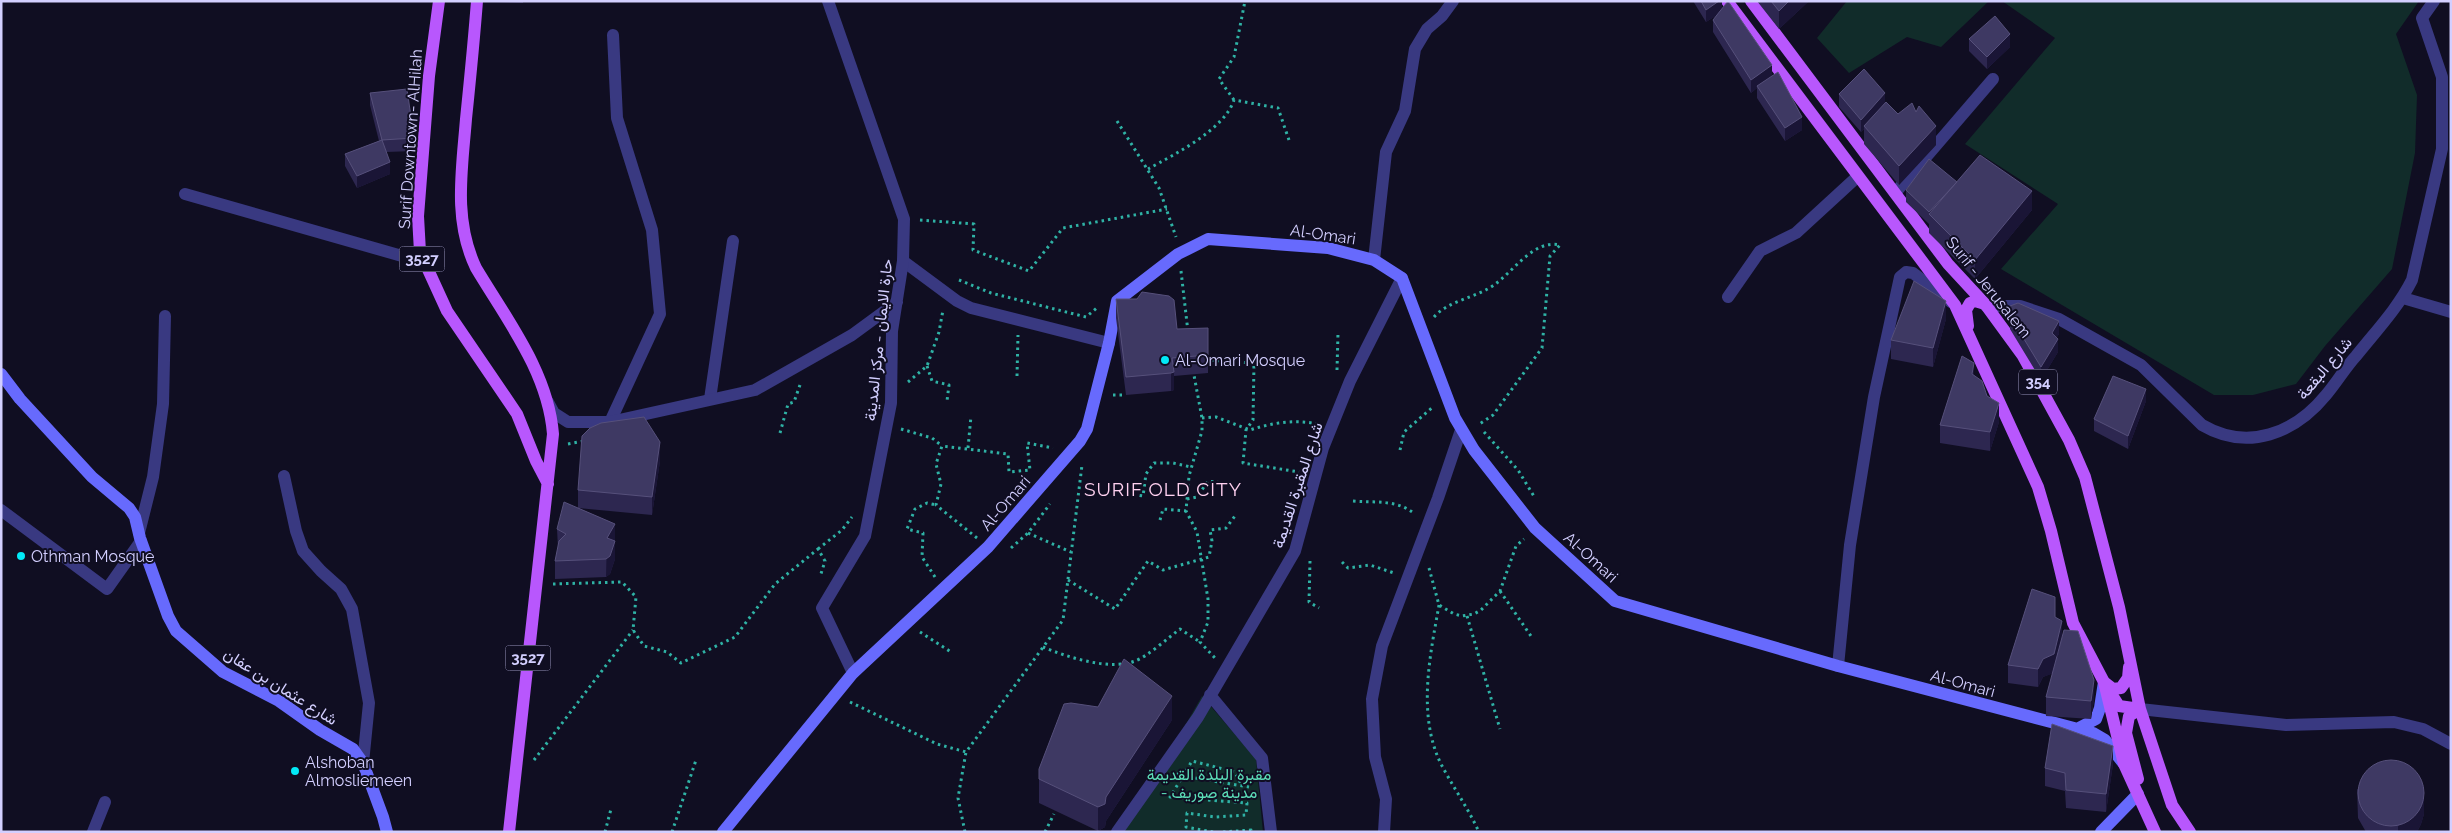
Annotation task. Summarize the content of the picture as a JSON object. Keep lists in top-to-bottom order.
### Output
{
  "streets": {
    "main road": [
      "Surif Downtown- AlHilah",
      "Al-Omari",
      "3527",
      "Surif - Jerusalem",
      "354",
      "شارع عثمان بن عفان"
    ],
    "street": ["حارة الايمان - مركز المدينة", "شارع البقعة", "شارع المقبرة القديمة"]
  },
  "crossings": [
    ["Surif Downtown- AlHilah", "3527"],
    ["Al-Omari", "حارة الايمان - مركز المدينة"],
    ["Al-Omari", "354"],
    ["Al-Omari", "شارع المقبرة القديمة"],
    ["Surif - Jerusalem", "شارع البقعة"]
  ],
  "districts": ["SURIF OLD CITY"],
  "parks": ["مقبرة البلدة القديمة - مدينة صوريف"],
  "places": ["Al-Omari Mosque", "Othman Mosque", "Alshoban Almosliemeen"]
}
